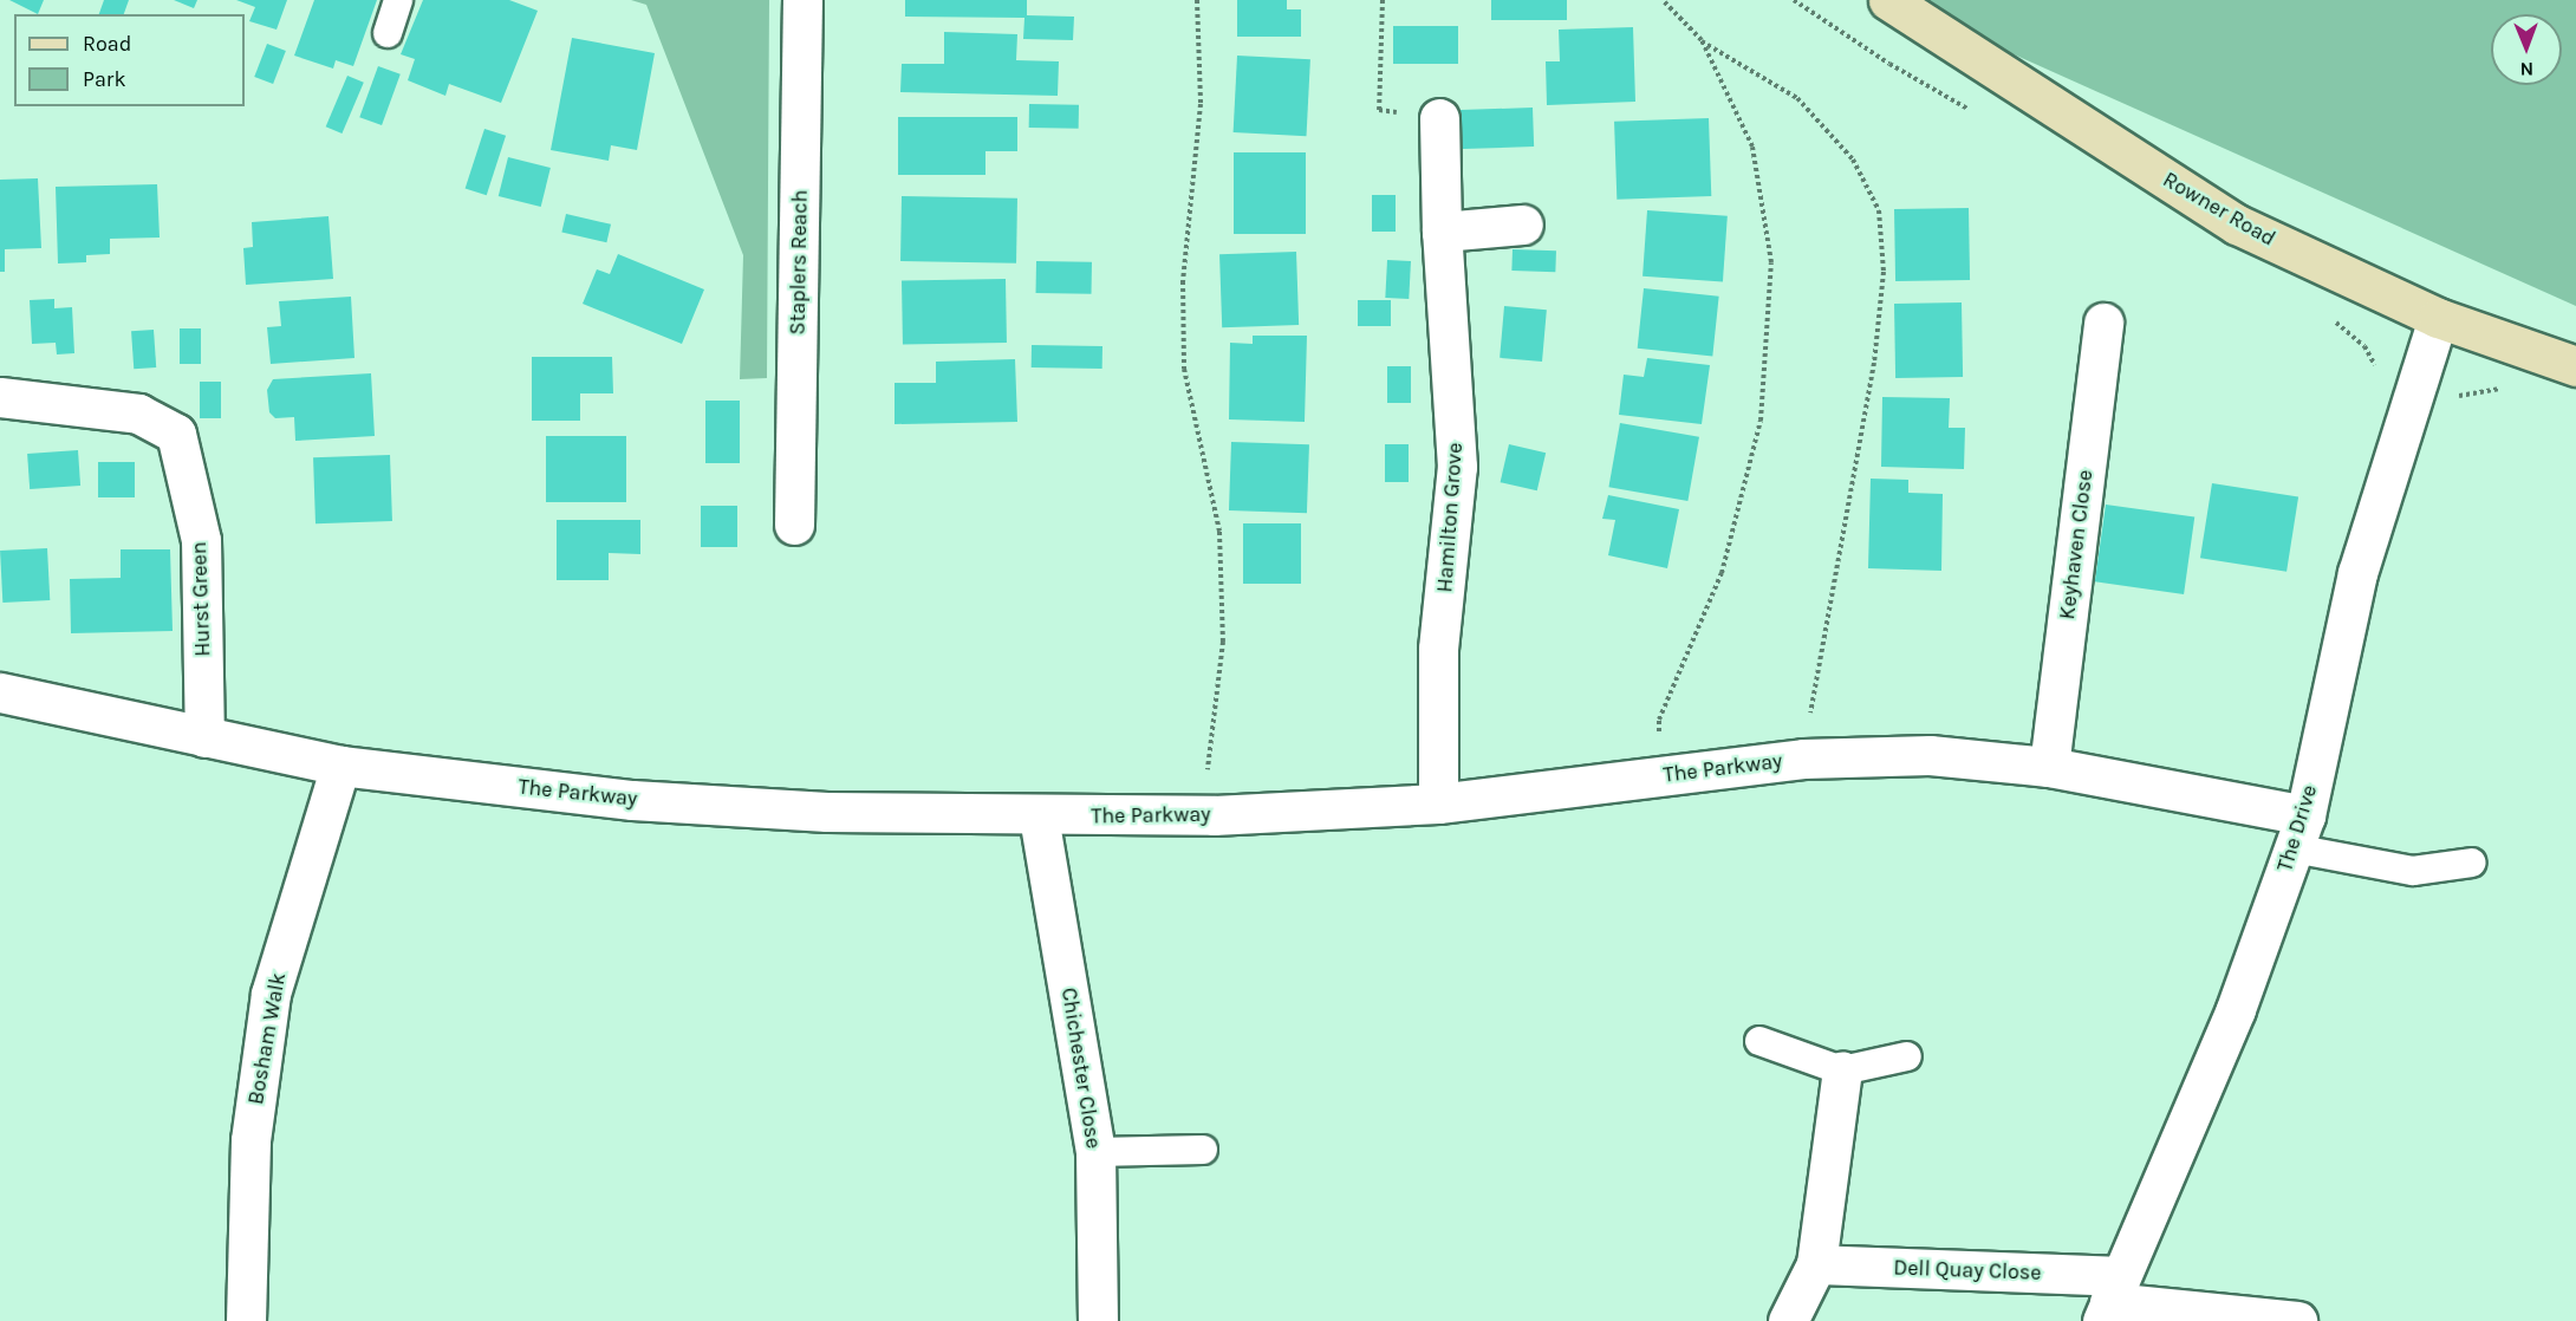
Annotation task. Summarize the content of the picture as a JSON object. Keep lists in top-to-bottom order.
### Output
{
  "streets": {
    "main road": ["Rowner Road"],
    "street": [
      "Staplers Reach",
      "Hamilton Grove",
      "Keyhaven Close",
      "Hurst Green",
      "The Parkway",
      "The Drive",
      "Bosham Walk",
      "Chichester Close",
      "Dell Quay Close"
    ]
  },
  "crossings": [
    ["Rowner Road", "The Drive"],
    ["Hamilton Grove", "The Parkway"],
    ["Keyhaven Close", "The Parkway"],
    ["Hurst Green", "The Parkway"],
    ["The Parkway", "The Drive"],
    ["The Parkway", "Bosham Walk"],
    ["The Parkway", "Chichester Close"],
    ["The Drive", "Dell Quay Close"]
  ],
  "legend": ["Road", "Park"],
  "north": "bottom"
}
